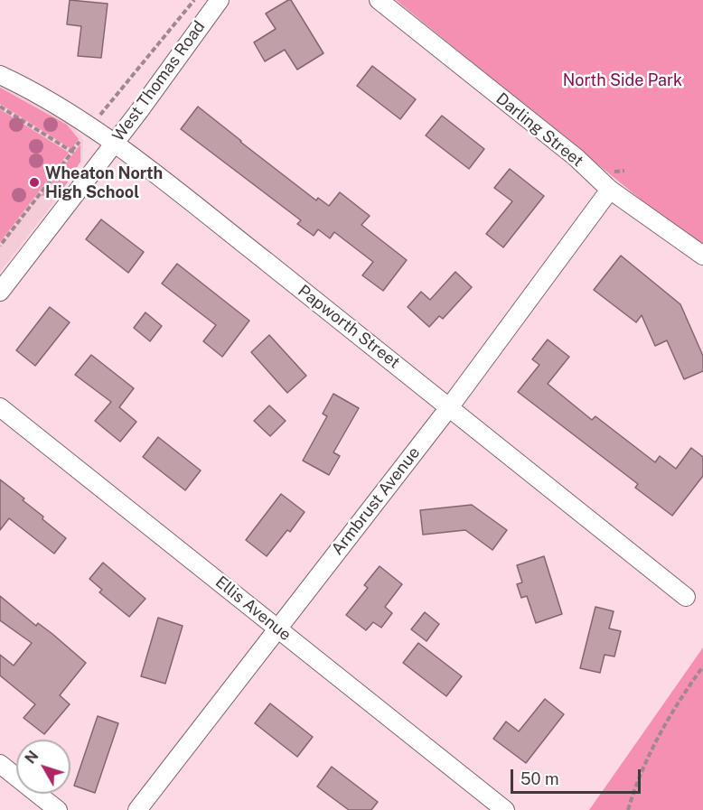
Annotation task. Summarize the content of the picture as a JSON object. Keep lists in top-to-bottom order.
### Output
{
  "streets": {
    "street": [
      "West Thomas Road",
      "Darling Street",
      "Papworth Street",
      "Armbrust Avenue",
      "Ellis Avenue"
    ]
  },
  "crossings": [
    ["West Thomas Road", "Papworth Street"],
    ["Darling Street", "Armbrust Avenue"],
    ["Papworth Street", "Armbrust Avenue"],
    ["Armbrust Avenue", "Ellis Avenue"]
  ],
  "parks": ["North Side Park"],
  "places": ["Wheaton North High School"],
  "scale_bar": "50 m",
  "north": "top left"
}
